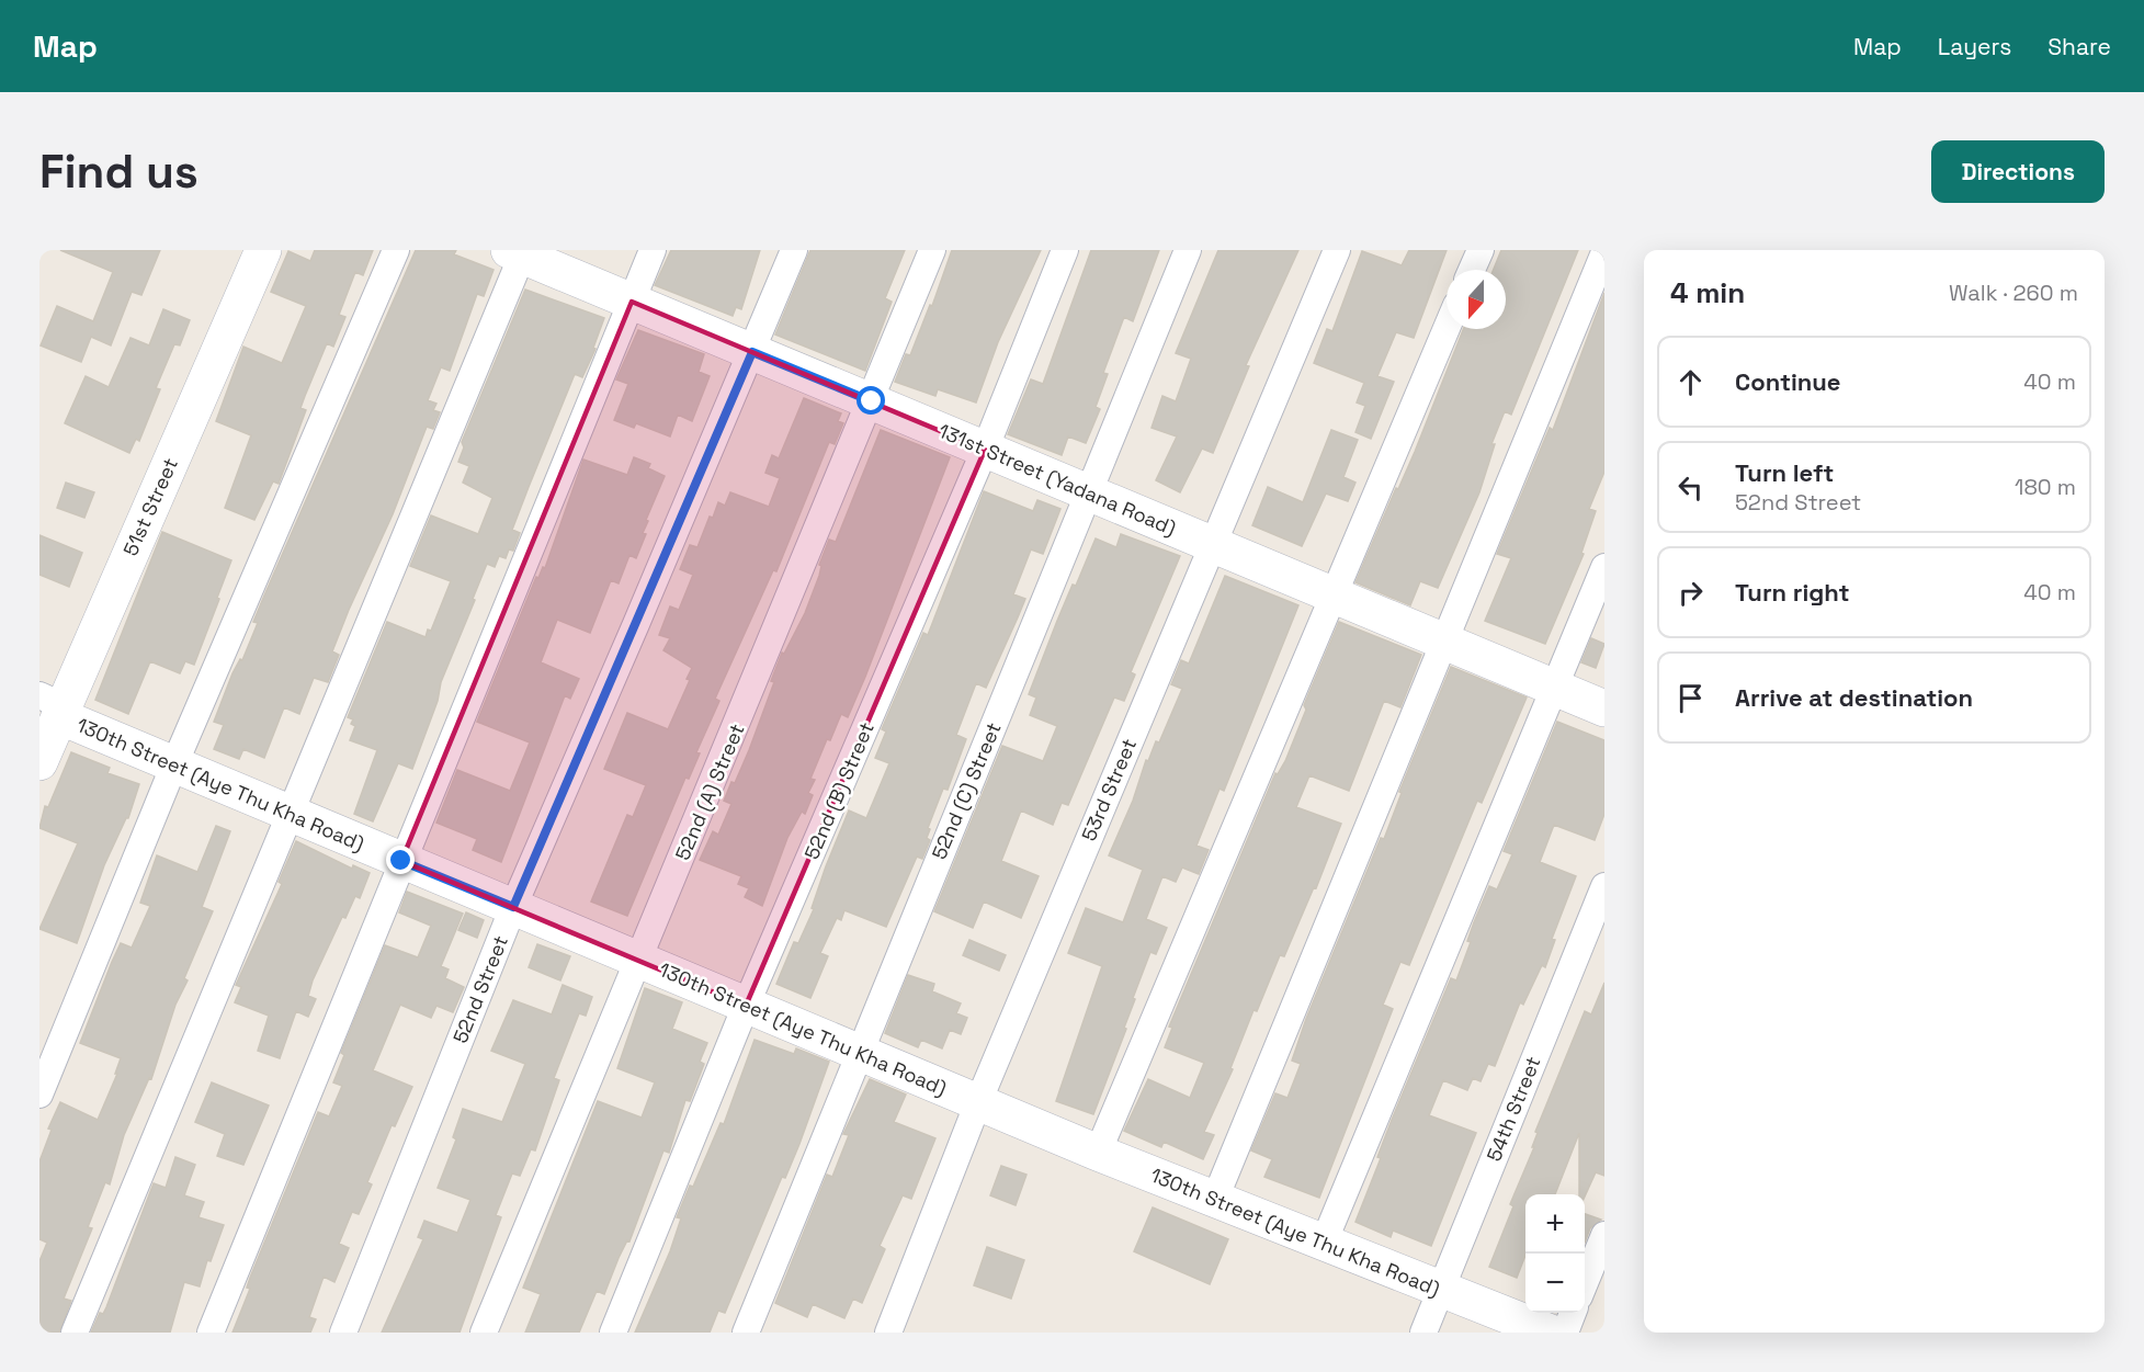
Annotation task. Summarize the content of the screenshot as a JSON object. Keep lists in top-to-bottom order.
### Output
{
  "streets": {
    "street": [
      "131st Street (Yadana Road)",
      "51st Street",
      "130th Street (Aye Thu Kha Road)",
      "53rd Street",
      "52nd (B) Street",
      "52nd (C) Street",
      "52nd (A) Street",
      "52nd Street",
      "54th Street"
    ]
  },
  "crossings": [
    ["131st Street (Yadana Road)", "53rd Street"],
    ["131st Street (Yadana Road)", "52nd (B) Street"],
    ["131st Street (Yadana Road)", "52nd (C) Street"],
    ["131st Street (Yadana Road)", "52nd (A) Street"],
    ["131st Street (Yadana Road)", "52nd Street"],
    ["51st Street", "130th Street (Aye Thu Kha Road)"],
    ["130th Street (Aye Thu Kha Road)", "53rd Street"],
    ["130th Street (Aye Thu Kha Road)", "52nd (B) Street"],
    ["130th Street (Aye Thu Kha Road)", "52nd (C) Street"],
    ["130th Street (Aye Thu Kha Road)", "52nd (A) Street"],
    ["130th Street (Aye Thu Kha Road)", "52nd Street"],
    ["130th Street (Aye Thu Kha Road)", "54th Street"]
  ],
  "north": "bottom",
  "page": {
    "header": "Map",
    "nav": ["Map", "Layers", "Share"],
    "buttons": "Directions",
    "title": "Find us",
    "heading": ["4 min", "Walk · 260 m"],
    "list": [
      ["Continue", "40 m"],
      ["Turn left", "52nd Street", "180 m"],
      ["Turn right", "40 m"],
      "Arrive at destination"
    ],
    "map_buttons": ["+", "−"]
  }
}
